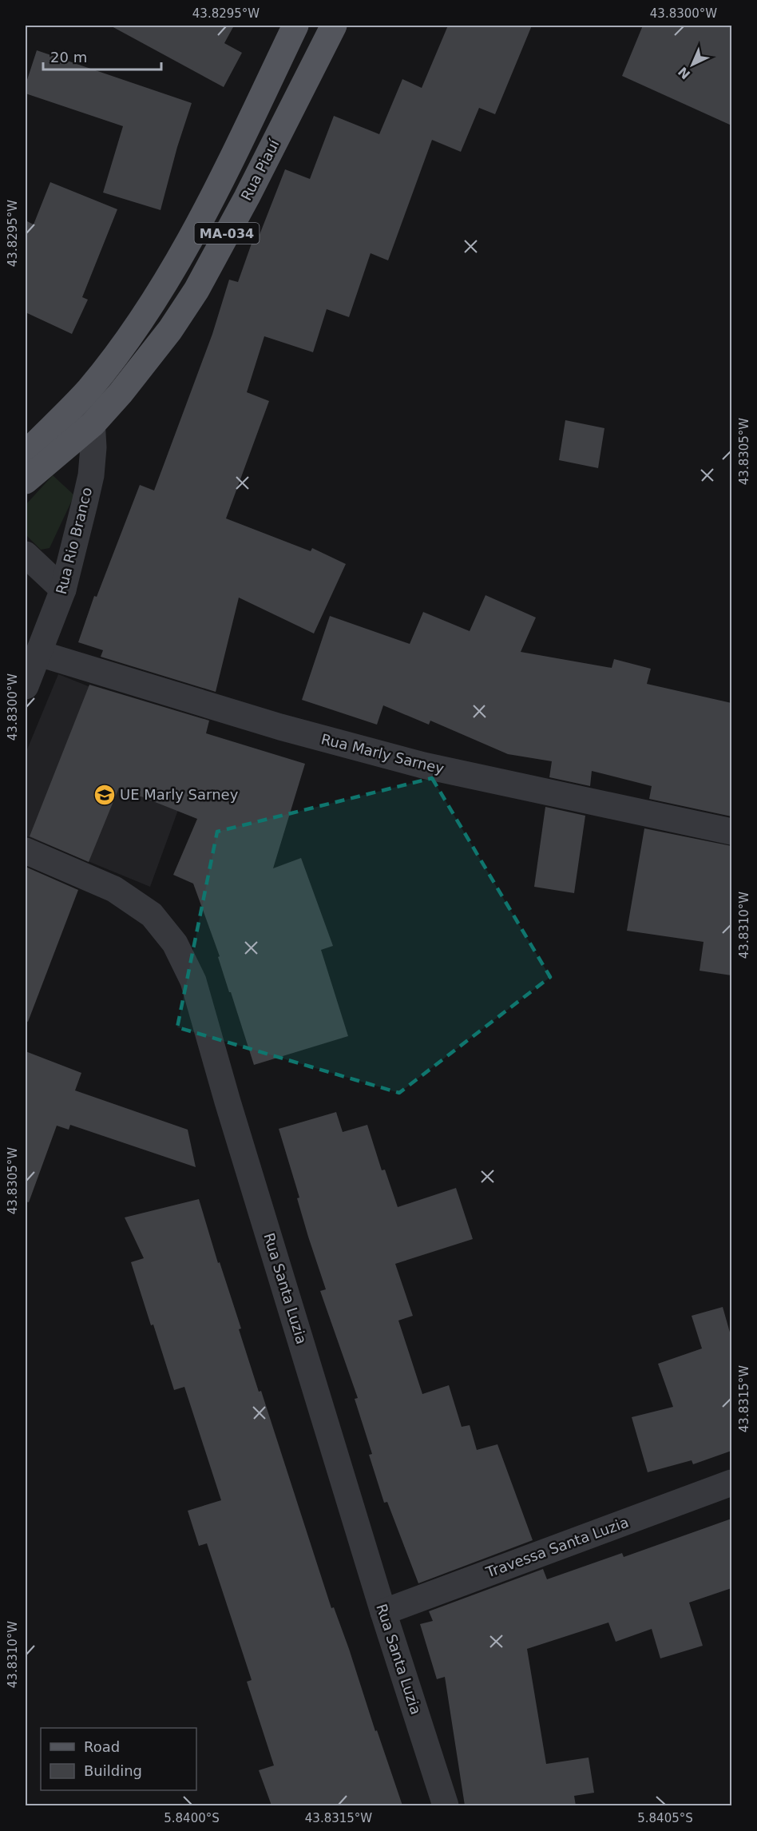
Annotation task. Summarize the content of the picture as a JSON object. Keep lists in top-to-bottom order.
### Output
{
  "streets": {
    "main road": ["Rua Piauí", "MA-034"],
    "street": [
      "Rua Rio Branco",
      "Rua Marly Sarney",
      "Rua Santa Luzia",
      "Travessa Santa Luzia"
    ]
  },
  "crossings": [
    ["Rua Piauí", "MA-034"],
    ["Rua Piauí", "Rua Rio Branco"],
    ["MA-034", "Rua Rio Branco"],
    ["Rua Rio Branco", "Rua Marly Sarney"],
    ["Rua Santa Luzia", "Travessa Santa Luzia"]
  ],
  "places": {
    "school or university": ["UE Marly Sarney"]
  },
  "legend": ["Road", "Building"],
  "scale_bar": "20 m",
  "north": "bottom left",
  "coordinates": [
    "43.8295°W",
    "43.8300°W",
    "43.8305°W",
    "43.8310°W",
    "43.8315°W",
    "5.8400°S",
    "5.8405°S"
  ]
}
